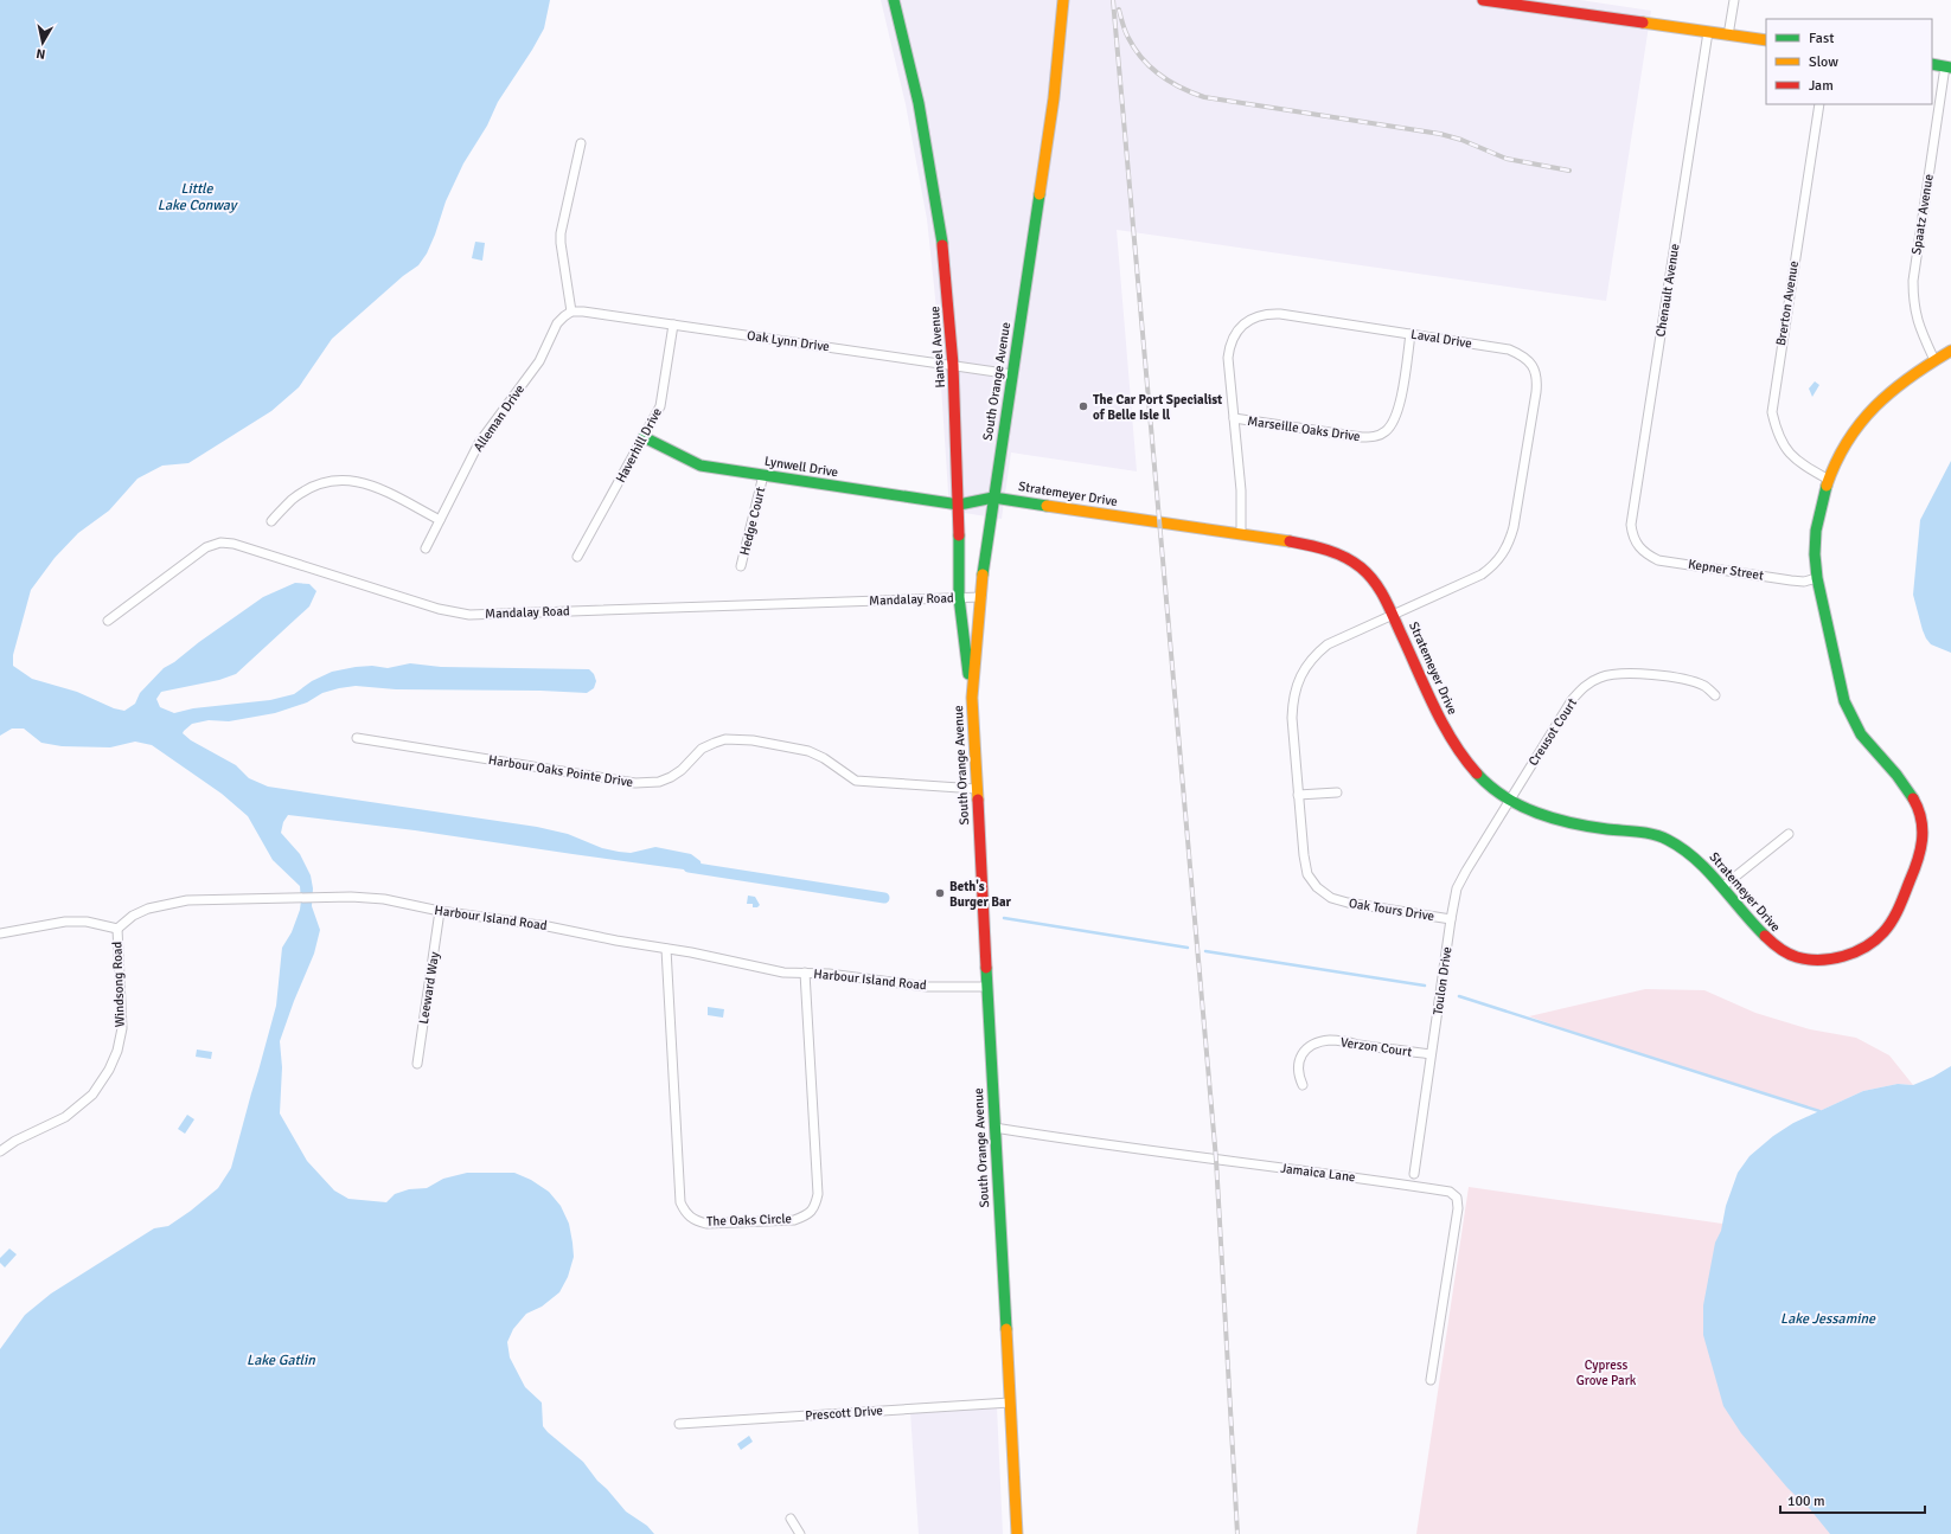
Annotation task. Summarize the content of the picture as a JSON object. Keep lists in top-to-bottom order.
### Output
{
  "streets": {
    "street": [
      "Spaatz Avenue",
      "Chenault Avenue",
      "Brerton Avenue",
      "Laval Drive",
      "Oak Lynn Drive",
      "Hansel Avenue",
      "South Orange Avenue",
      "Alleman Drive",
      "Marseille Oaks Drive",
      "Haverhill Drive",
      "Lynwell Drive",
      "Stratemeyer Drive",
      "Hedge Court",
      "Kepner Street",
      "Mandalay Road",
      "Creusot Court",
      "Harbour Oaks Pointe Drive",
      "Oak Tours Drive",
      "Harbour Island Road",
      "Toulon Drive",
      "Windsong Road",
      "Leeward Way",
      "Verzon Court",
      "Jamaica Lane",
      "The Oaks Circle",
      "Prescott Drive"
    ]
  },
  "crossings": [
    ["Spaatz Avenue", "Stratemeyer Drive"],
    ["Chenault Avenue", "Kepner Street"],
    ["Brerton Avenue", "Stratemeyer Drive"],
    ["Laval Drive", "Marseille Oaks Drive"],
    ["Laval Drive", "Stratemeyer Drive"],
    ["Laval Drive", "Oak Tours Drive"],
    ["Oak Lynn Drive", "Hansel Avenue"],
    ["Oak Lynn Drive", "South Orange Avenue"],
    ["Oak Lynn Drive", "Alleman Drive"],
    ["Oak Lynn Drive", "Haverhill Drive"],
    ["Hansel Avenue", "South Orange Avenue"],
    ["Hansel Avenue", "Lynwell Drive"],
    ["Hansel Avenue", "Mandalay Road"],
    ["South Orange Avenue", "Stratemeyer Drive"],
    ["South Orange Avenue", "Mandalay Road"],
    ["South Orange Avenue", "Harbour Oaks Pointe Drive"],
    ["South Orange Avenue", "Harbour Island Road"],
    ["South Orange Avenue", "Jamaica Lane"],
    ["South Orange Avenue", "Prescott Drive"],
    ["Haverhill Drive", "Lynwell Drive"],
    ["Lynwell Drive", "Hedge Court"],
    ["Stratemeyer Drive", "Kepner Street"],
    ["Stratemeyer Drive", "Creusot Court"],
    ["Stratemeyer Drive", "Oak Tours Drive"],
    ["Stratemeyer Drive", "Toulon Drive"],
    ["Creusot Court", "Toulon Drive"],
    ["Oak Tours Drive", "Toulon Drive"],
    ["Harbour Island Road", "Windsong Road"],
    ["Harbour Island Road", "Leeward Way"],
    ["Harbour Island Road", "The Oaks Circle"],
    ["Toulon Drive", "Verzon Court"]
  ],
  "water": ["Little Lake Conway", "Lake Jessamine", "Lake Gatlin"],
  "parks": ["Cypress Grove Park"],
  "places": ["The Car Port Specialist of Belle Isle ll", "Beth's Burger Bar"],
  "legend": ["Fast", "Slow", "Jam"],
  "scale_bar": "100 m",
  "north": "bottom"
}
